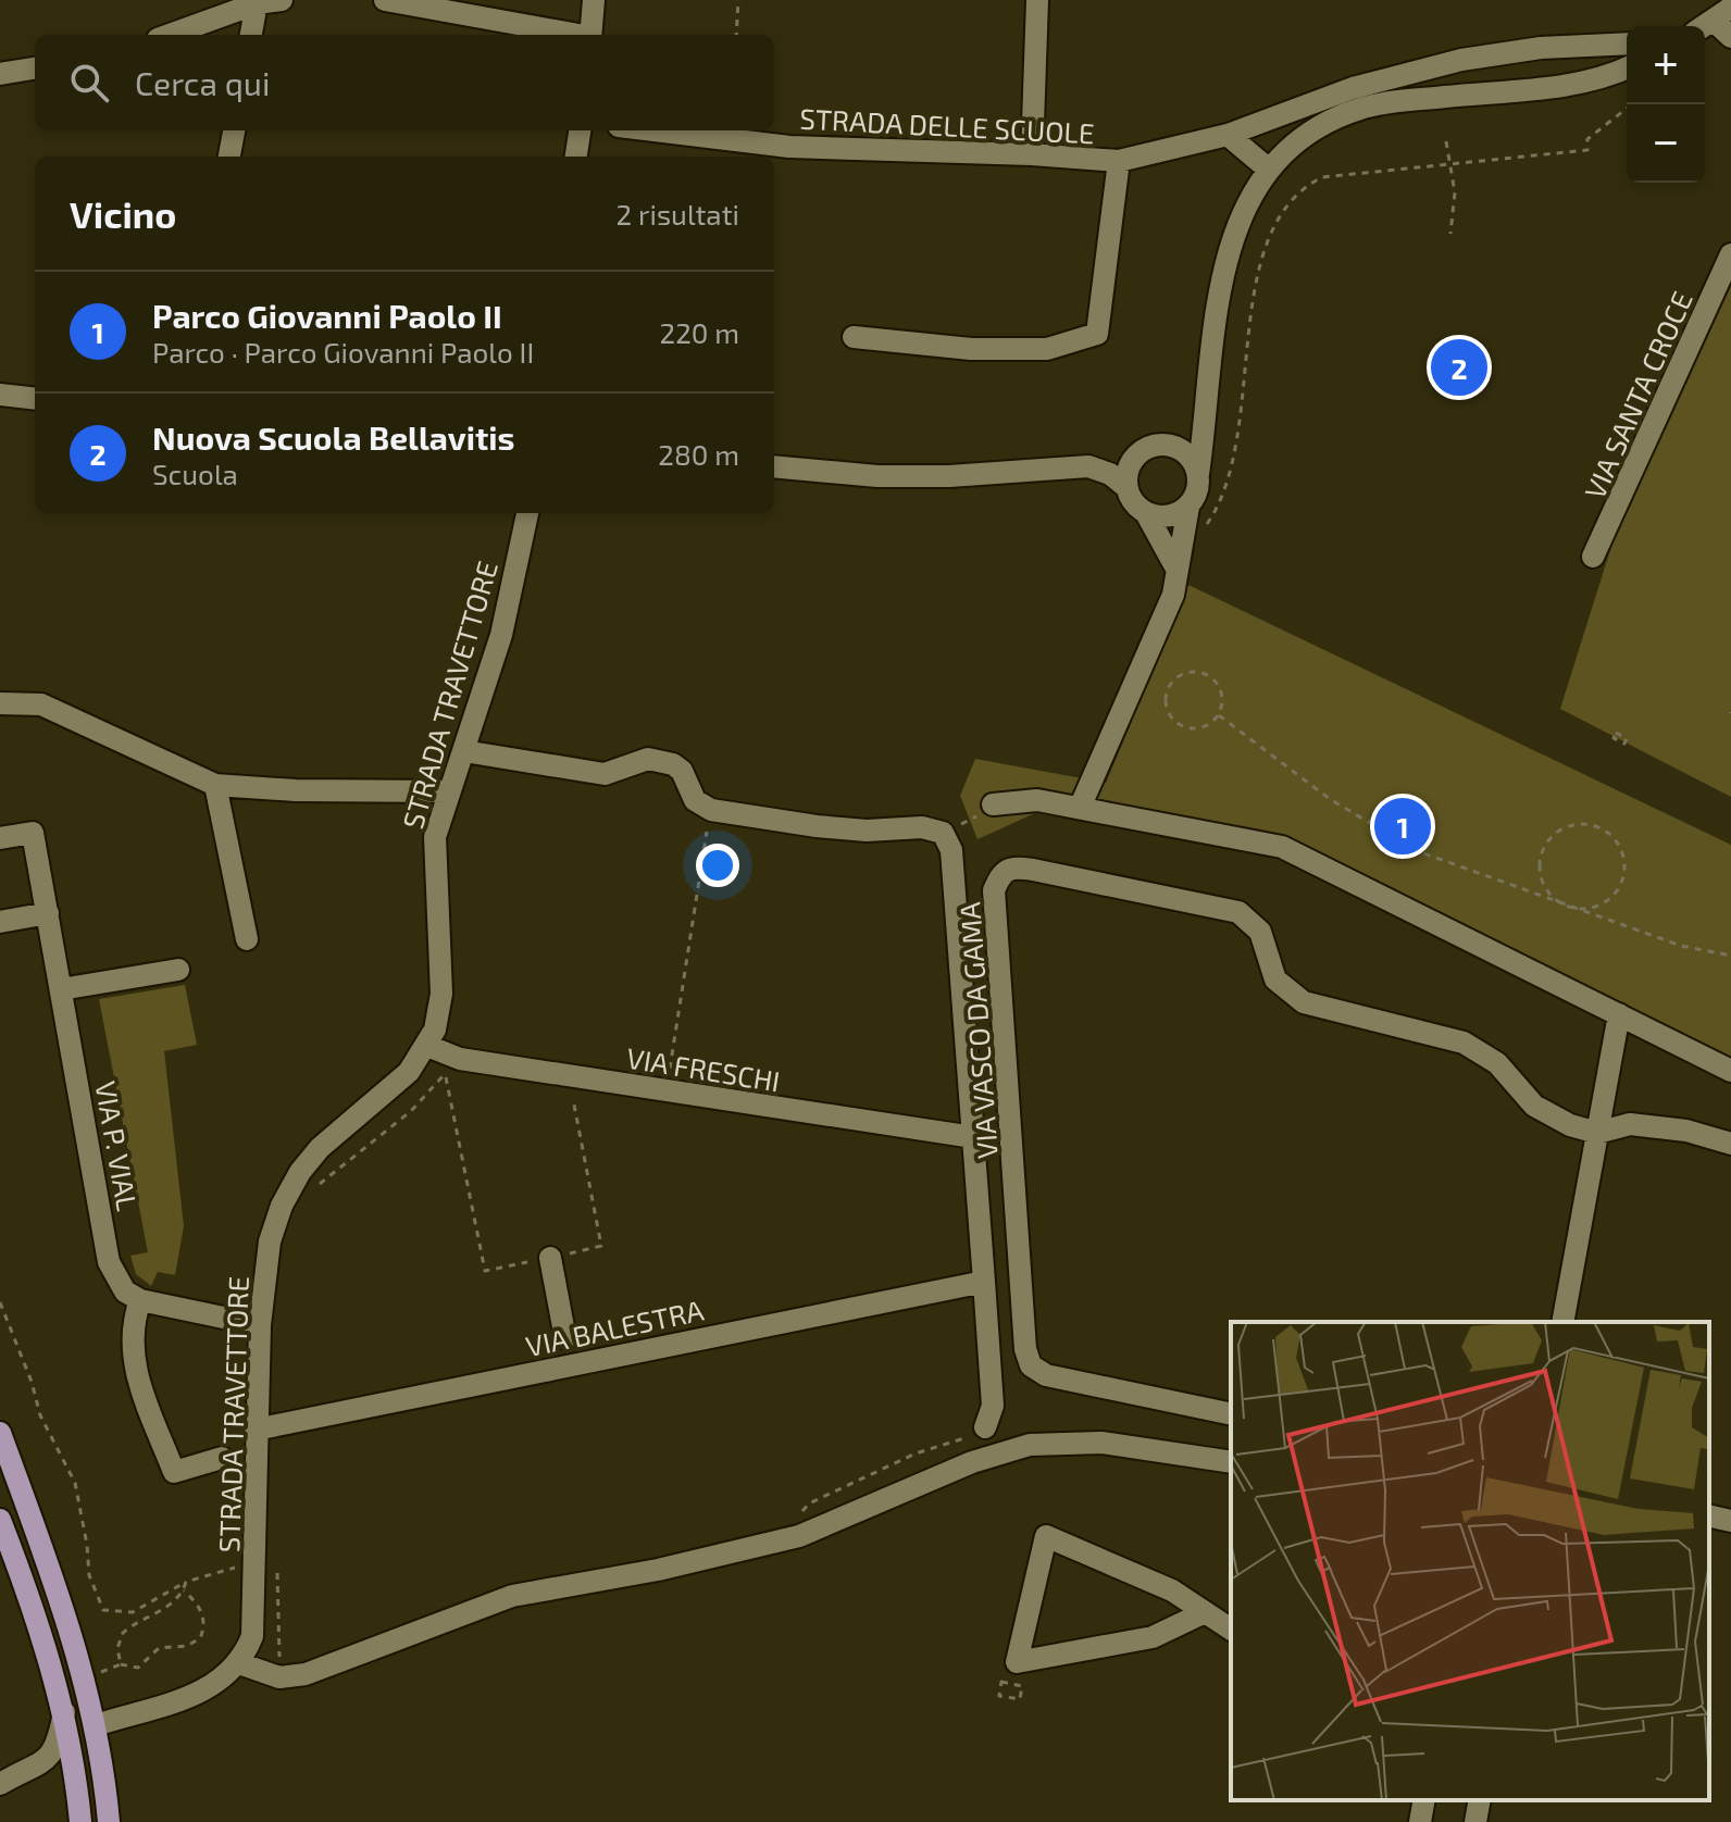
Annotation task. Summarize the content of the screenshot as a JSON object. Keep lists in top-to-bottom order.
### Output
{
  "streets": {
    "street": [
      "STRADA DELLE SCUOLE",
      "VIA SANTA CROCE",
      "STRADA TRAVETTORE",
      "VIA VASCO DA GAMA",
      "VIA FRESCHI",
      "VIA P. VIAL",
      "VIA BALESTRA"
    ]
  },
  "crossings": [
    ["STRADA TRAVETTORE", "VIA FRESCHI"],
    ["STRADA TRAVETTORE", "VIA BALESTRA"]
  ],
  "page": {
    "map_buttons": ["+", "−"],
    "search": "Cerca qui",
    "heading": ["Vicino", "2 risultati"],
    "list": [
      {
        "mark": "1",
        "name": "Parco Giovanni Paolo II",
        "note": "Parco · Parco Giovanni Paolo II",
        "value": "220 m"
      },
      {
        "mark": "2",
        "name": "Nuova Scuola Bellavitis",
        "note": "Scuola",
        "value": "280 m"
      }
    ],
    "pins": ["2", "1"]
  }
}
